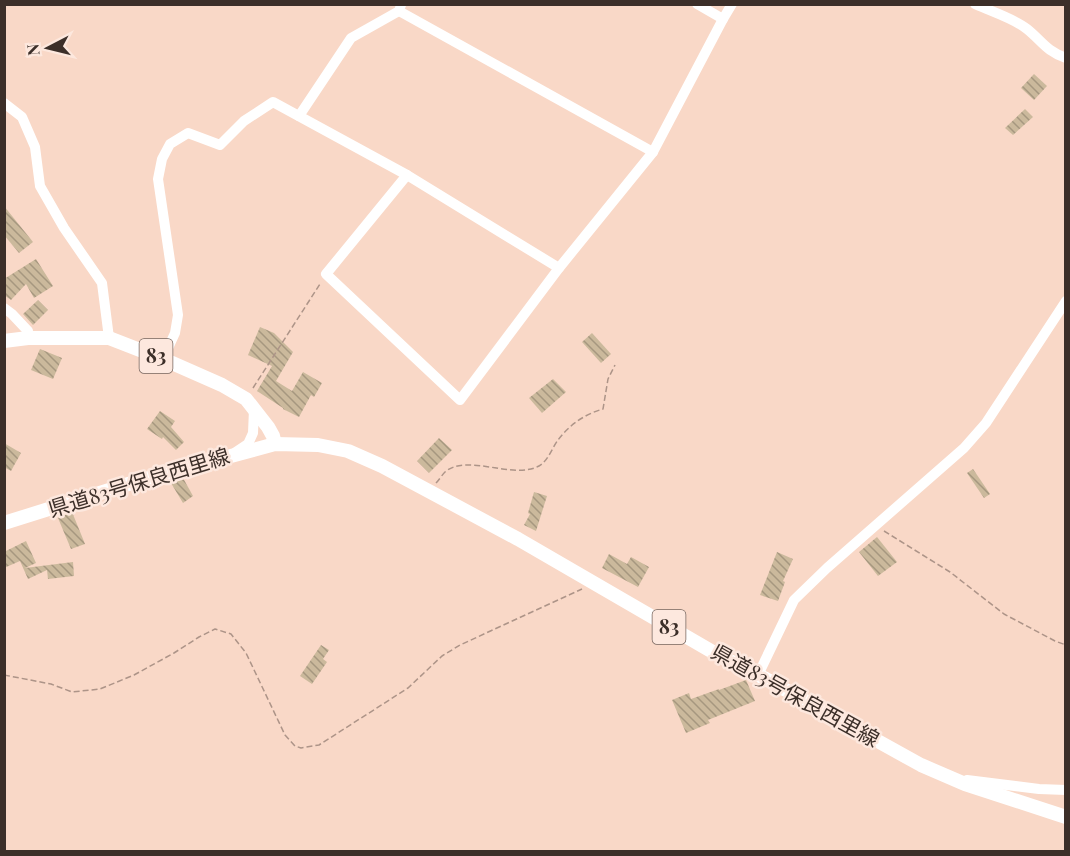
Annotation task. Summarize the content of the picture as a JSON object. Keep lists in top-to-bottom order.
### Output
{
  "streets": {
    "main road": ["83", "県道83号保良西里線"]
  },
  "crossings": [
    ["83", "県道83号保良西里線"]
  ],
  "north": "left"
}
